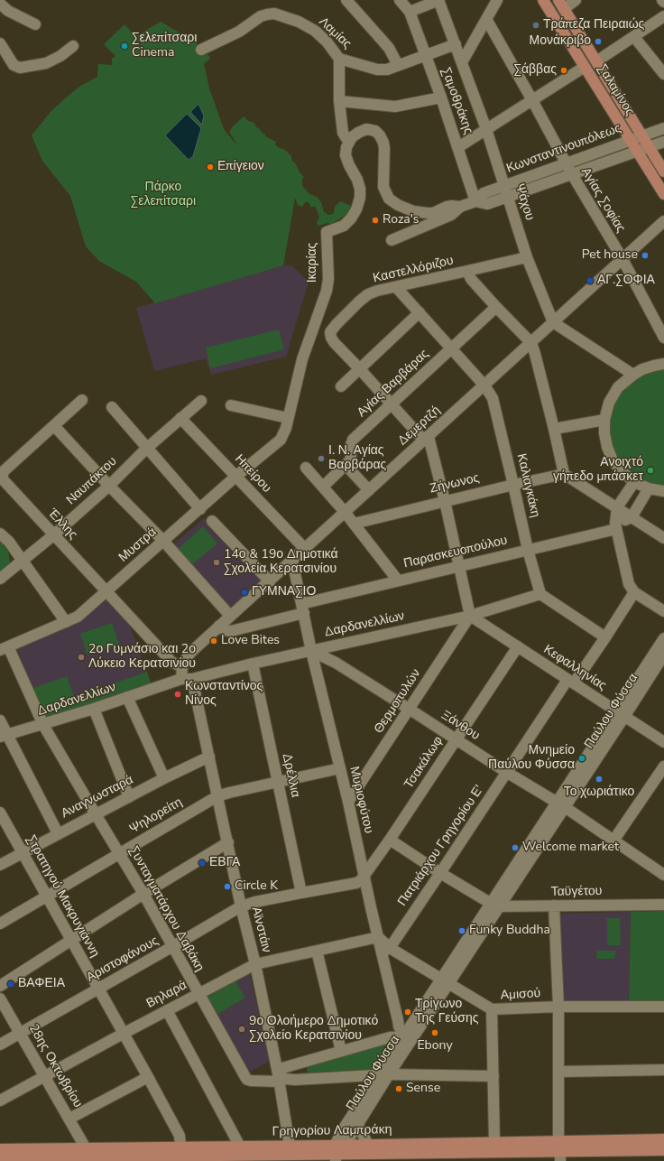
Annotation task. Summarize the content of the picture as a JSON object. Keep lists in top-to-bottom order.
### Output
{
  "streets": {
    "main road": ["Σαλαμίνος", "Γρηγορίου Λαμπράκη"],
    "street": [
      "Λαμίας",
      "Σαμοθράκης",
      "Κωνσταντινουπόλεως",
      "Αγίας Σοφίας",
      "Ψάχου",
      "Ικαρίας",
      "Καστελλόριζου",
      "Αγίας Βαρβάρας",
      "Δεμερτζή",
      "Ηπείρου",
      "Ναυπάκτου",
      "Ζήνωνος",
      "Καλιαγκάκη",
      "Έλλης",
      "Μυστρά",
      "Παρασκευοπούλου",
      "Δαρδανελλίων",
      "Κεφαλληνίας",
      "Θερμοπυλών",
      "Παύλου Φύσσα",
      "Ξάνθου",
      "Τσακάλωφ",
      "Δρέλλια",
      "Αναγνωσταρά",
      "Μυριοφύτου",
      "Ψηλορείτη",
      "Πατριάρχου Γρηγορίου Ε'",
      "Ταϋγέτου",
      "Στρατηγού Μακρυγιάννη",
      "Συνταγματάρχου Δαβάκη",
      "Αϊνστάιν",
      "Αριστοφάνους",
      "Βηλαρά",
      "Αμισού",
      "28ης Οκτωβρίου"
    ]
  },
  "crossings": [
    ["Λαμίας", "Σαμοθράκης"],
    ["Λαμίας", "Ψάχου"],
    ["Σαλαμίνος", "Κωνσταντινουπόλεως"],
    ["Σαμοθράκης", "Κωνσταντινουπόλεως"],
    ["Κωνσταντινουπόλεως", "Αγίας Σοφίας"],
    ["Κωνσταντινουπόλεως", "Ψάχου"],
    ["Κωνσταντινουπόλεως", "Ικαρίας"],
    ["Αγίας Σοφίας", "Δεμερτζή"],
    ["Ψάχου", "Καστελλόριζου"],
    ["Ψάχου", "Δεμερτζή"],
    ["Ικαρίας", "Μυστρά"],
    ["Καστελλόριζου", "Καλιαγκάκη"],
    ["Αγίας Βαρβάρας", "Καλιαγκάκη"],
    ["Δεμερτζή", "Ηπείρου"],
    ["Δεμερτζή", "Καλιαγκάκη"],
    ["Δεμερτζή", "Έλλης"],
    ["Δεμερτζή", "Παρασκευοπούλου"],
    ["Δεμερτζή", "Δαρδανελλίων"],
    ["Δεμερτζή", "Μυριοφύτου"],
    ["Ηπείρου", "Ναυπάκτου"],
    ["Ηπείρου", "Μυστρά"],
    ["Ναυπάκτου", "Έλλης"],
    ["Ζήνωνος", "Καλιαγκάκη"],
    ["Καλιαγκάκη", "Παρασκευοπούλου"],
    ["Καλιαγκάκη", "Δαρδανελλίων"],
    ["Έλλης", "Μυστρά"],
    ["Μυστρά", "Συνταγματάρχου Δαβάκη"],
    ["Παρασκευοπούλου", "Μυριοφύτου"],
    ["Δαρδανελλίων", "Κεφαλληνίας"],
    ["Δαρδανελλίων", "Θερμοπυλών"],
    ["Δαρδανελλίων", "Ξάνθου"],
    ["Δαρδανελλίων", "Δρέλλια"],
    ["Δαρδανελλίων", "Μυριοφύτου"],
    ["Δαρδανελλίων", "Συνταγματάρχου Δαβάκη"],
    ["Δαρδανελλίων", "Αϊνστάιν"],
    ["Κεφαλληνίας", "Θερμοπυλών"],
    ["Κεφαλληνίας", "Παύλου Φύσσα"],
    ["Κεφαλληνίας", "Τσακάλωφ"],
    ["Κεφαλληνίας", "Πατριάρχου Γρηγορίου Ε'"],
    ["Θερμοπυλών", "Ξάνθου"],
    ["Θερμοπυλών", "Μυριοφύτου"],
    ["Παύλου Φύσσα", "Ξάνθου"],
    ["Παύλου Φύσσα", "Μυριοφύτου"],
    ["Παύλου Φύσσα", "Ταϋγέτου"],
    ["Παύλου Φύσσα", "Αμισού"],
    ["Παύλου Φύσσα", "Γρηγορίου Λαμπράκη"],
    ["Ξάνθου", "Τσακάλωφ"],
    ["Ξάνθου", "Μυριοφύτου"],
    ["Ξάνθου", "Πατριάρχου Γρηγορίου Ε'"],
    ["Τσακάλωφ", "Μυριοφύτου"],
    ["Τσακάλωφ", "Αριστοφάνους"],
    ["Δρέλλια", "Ψηλορείτη"],
    ["Δρέλλια", "Αριστοφάνους"],
    ["Αναγνωσταρά", "Στρατηγού Μακρυγιάννη"],
    ["Αναγνωσταρά", "Συνταγματάρχου Δαβάκη"],
    ["Αναγνωσταρά", "Αϊνστάιν"],
    ["Μυριοφύτου", "Ψηλορείτη"],
    ["Μυριοφύτου", "Πατριάρχου Γρηγορίου Ε'"],
    ["Μυριοφύτου", "Αριστοφάνους"],
    ["Μυριοφύτου", "Βηλαρά"],
    ["Μυριοφύτου", "Αμισού"],
    ["Ψηλορείτη", "Στρατηγού Μακρυγιάννη"],
    ["Ψηλορείτη", "Συνταγματάρχου Δαβάκη"],
    ["Ψηλορείτη", "Αϊνστάιν"],
    ["Πατριάρχου Γρηγορίου Ε'", "Αμισού"],
    ["Στρατηγού Μακρυγιάννη", "Αριστοφάνους"],
    ["Στρατηγού Μακρυγιάννη", "Βηλαρά"],
    ["Στρατηγού Μακρυγιάννη", "Γρηγορίου Λαμπράκη"],
    ["Συνταγματάρχου Δαβάκη", "Αϊνστάιν"],
    ["Συνταγματάρχου Δαβάκη", "Αριστοφάνους"],
    ["Συνταγματάρχου Δαβάκη", "Βηλαρά"],
    ["Αϊνστάιν", "Αριστοφάνους"],
    ["Αϊνστάιν", "Βηλαρά"],
    ["Αϊνστάιν", "Γρηγορίου Λαμπράκη"],
    ["Αριστοφάνους", "28ης Οκτωβρίου"],
    ["Βηλαρά", "28ης Οκτωβρίου"],
    ["28ης Οκτωβρίου", "Γρηγορίου Λαμπράκη"]
  ],
  "parks": ["Πάρκο Σελεπίτσαρι"],
  "places": [
    "Τράπεζα Πειραιώς",
    "Μονάκριβο",
    "Σελεπίτσαρι Cinema",
    "Σάββας",
    "Επίγειον",
    "Roza's",
    "Pet house",
    "ΑΓ.ΣΟΦΙΑ",
    "Ι. Ν. Αγίας Βαρβάρας",
    "Ανοιχτό γήπεδο μπάσκετ",
    "14ο & 19ο Δημοτικά Σχολεία Κερατσινίου",
    "ΓΥΜΝΑΣΙΟ",
    "Love Bites",
    "2ο Γυμνάσιο και 2ο Λύκειο Κερατσινίου",
    "Κωνσταντίνος Νίνος",
    "Μνημείο Παύλου Φύσσα",
    "Το χωριάτικο",
    "Welcome market",
    "ΕΒΓΑ",
    "Circle K",
    "Funky Buddha",
    "ΒΑΦΕΙΑ",
    "Τρίγωνο Της Γεύσης",
    "9ο Ολοήμερο Δημοτικό Σχολείο Κερατσινίου",
    "Ebony",
    "Sense"
  ]
}
